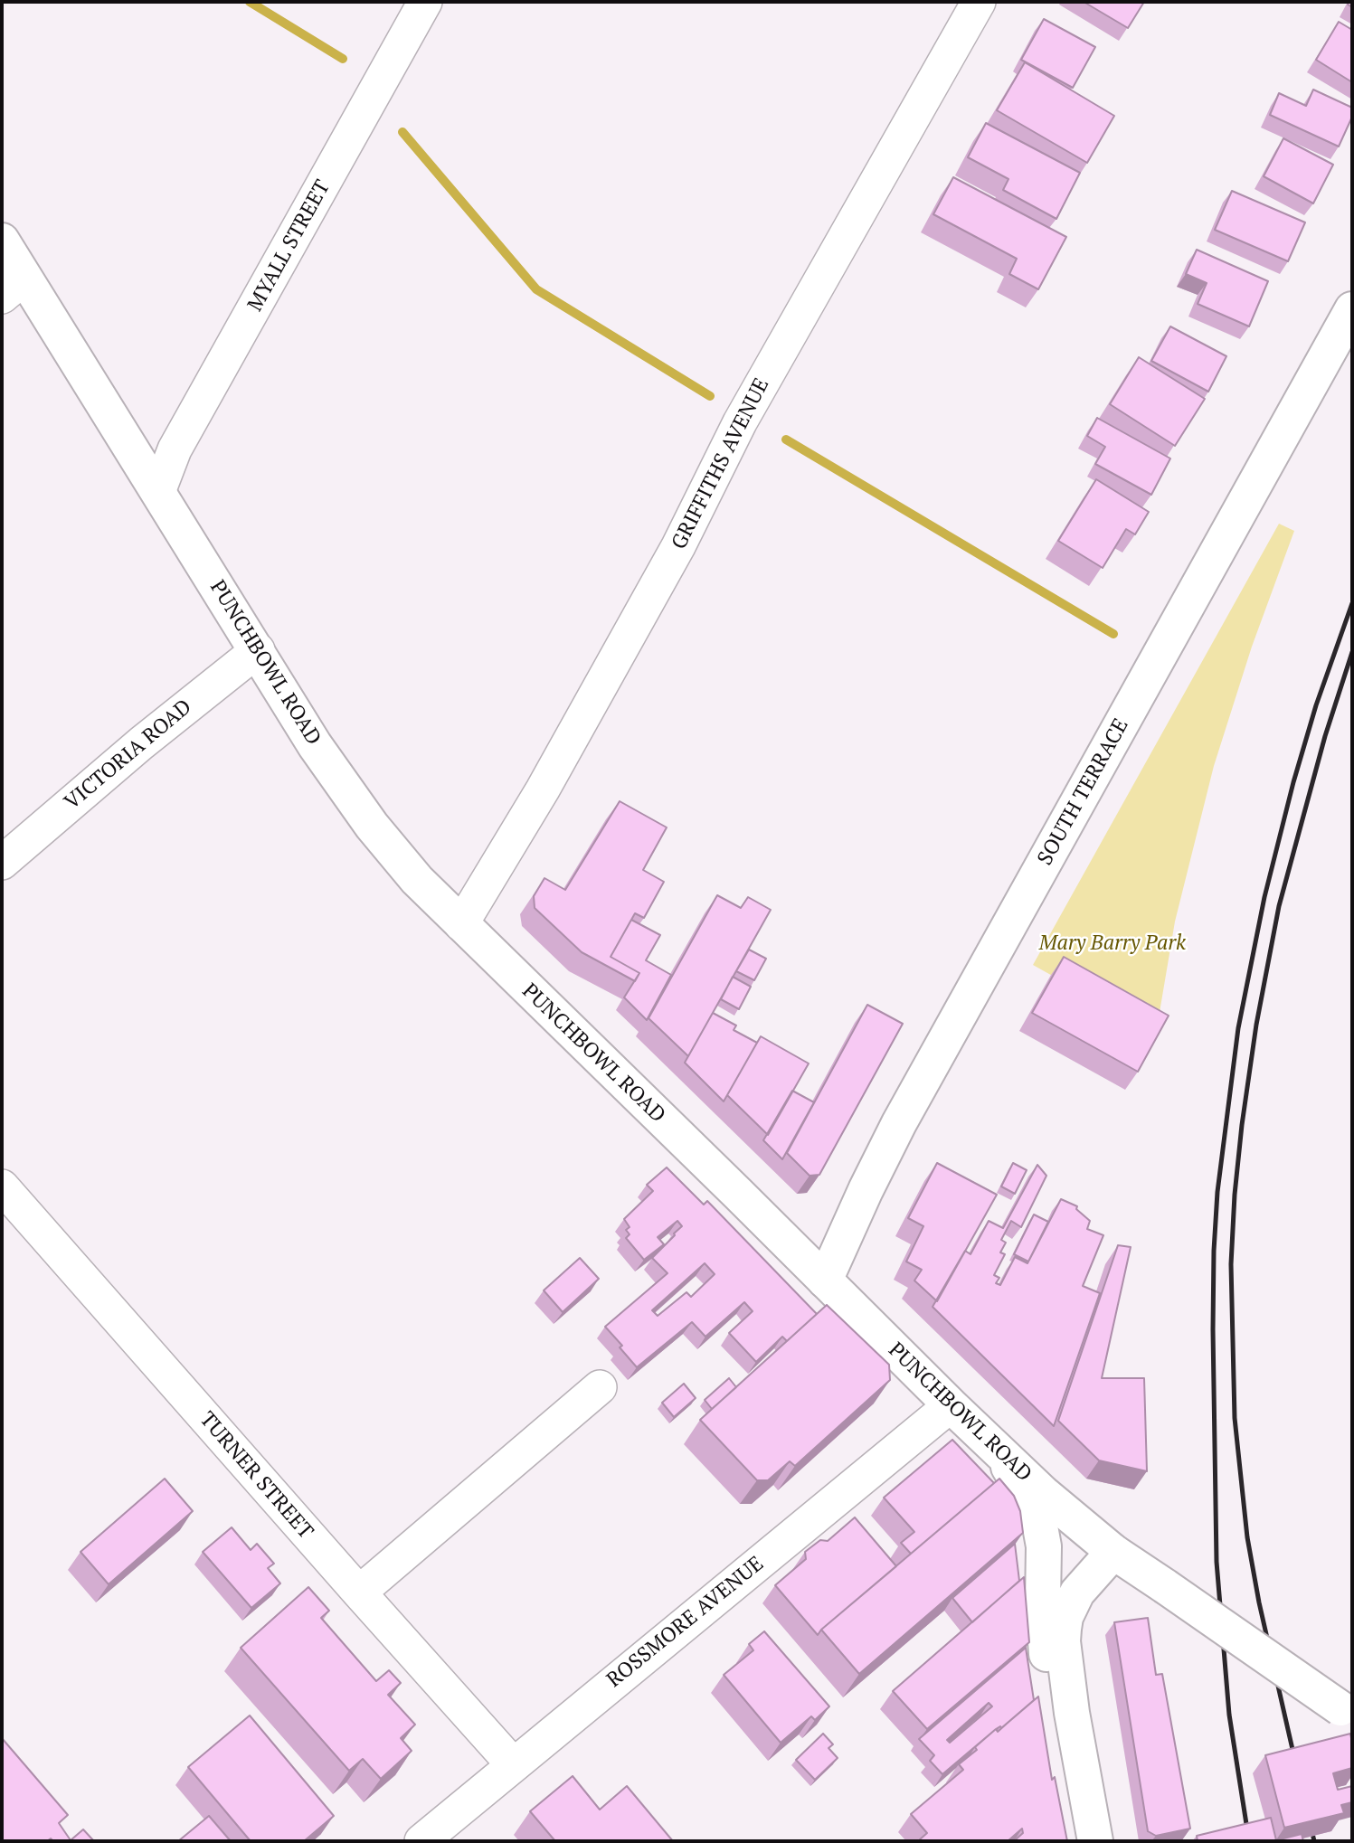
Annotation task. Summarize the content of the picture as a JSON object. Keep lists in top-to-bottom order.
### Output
{
  "streets": {
    "main road": ["PUNCHBOWL ROAD", "SOUTH TERRACE"],
    "street": [
      "MYALL STREET",
      "GRIFFITHS AVENUE",
      "VICTORIA ROAD",
      "TURNER STREET",
      "ROSSMORE AVENUE"
    ]
  },
  "crossings": [
    ["MYALL STREET", "PUNCHBOWL ROAD"],
    ["GRIFFITHS AVENUE", "PUNCHBOWL ROAD"],
    ["PUNCHBOWL ROAD", "VICTORIA ROAD"],
    ["PUNCHBOWL ROAD", "SOUTH TERRACE"],
    ["PUNCHBOWL ROAD", "ROSSMORE AVENUE"],
    ["TURNER STREET", "ROSSMORE AVENUE"]
  ],
  "parks": ["Mary Barry Park"]
}
